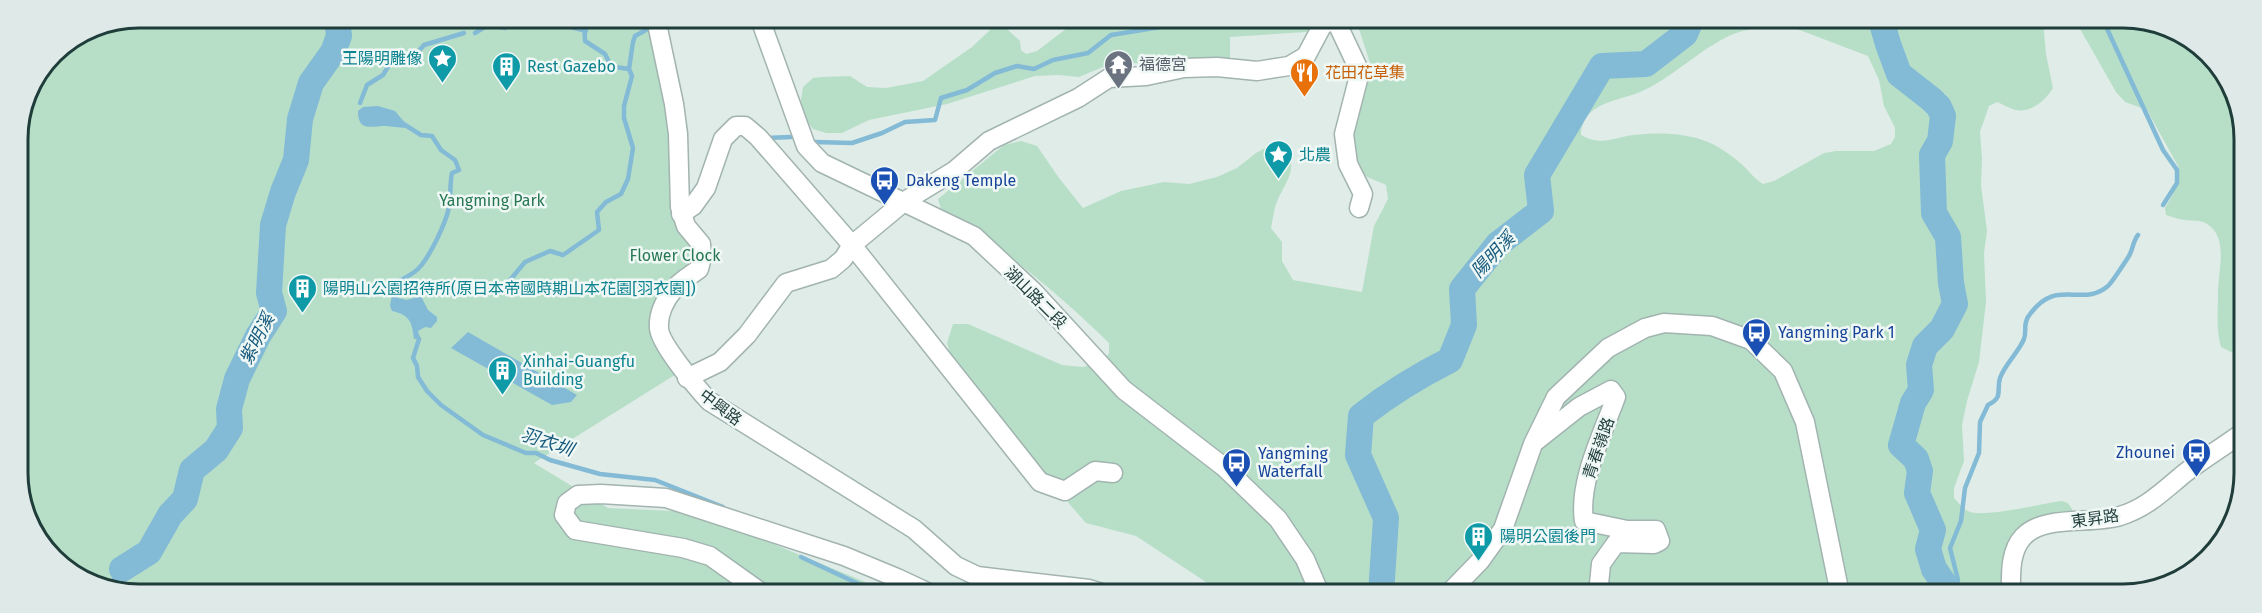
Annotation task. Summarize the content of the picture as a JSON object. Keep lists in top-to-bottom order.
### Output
{
  "streets": {
    "street": [
      "湖山路二段",
      "中興路",
      "青春嶺路",
      "東昇路"
    ]
  },
  "water": ["陽明溪", "紫明溪", "羽衣圳"],
  "parks": ["Yangming Park", "Flower Clock"],
  "places": {
    "place": ["王陽明雕像", "北農"],
    "temple": ["福德宮"],
    "building": [
      "Rest Gazebo",
      "陽明山公園招待所(原日本帝國時期山本花園[羽衣園])",
      "Xinhai-Guangfu Building",
      "陽明公園後門"
    ],
    "restaurant": ["花田花草集"],
    "bus stop": [
      "Dakeng Temple",
      "Yangming Park 1",
      "Zhounei",
      "Yangming Waterfall"
    ]
  }
}
